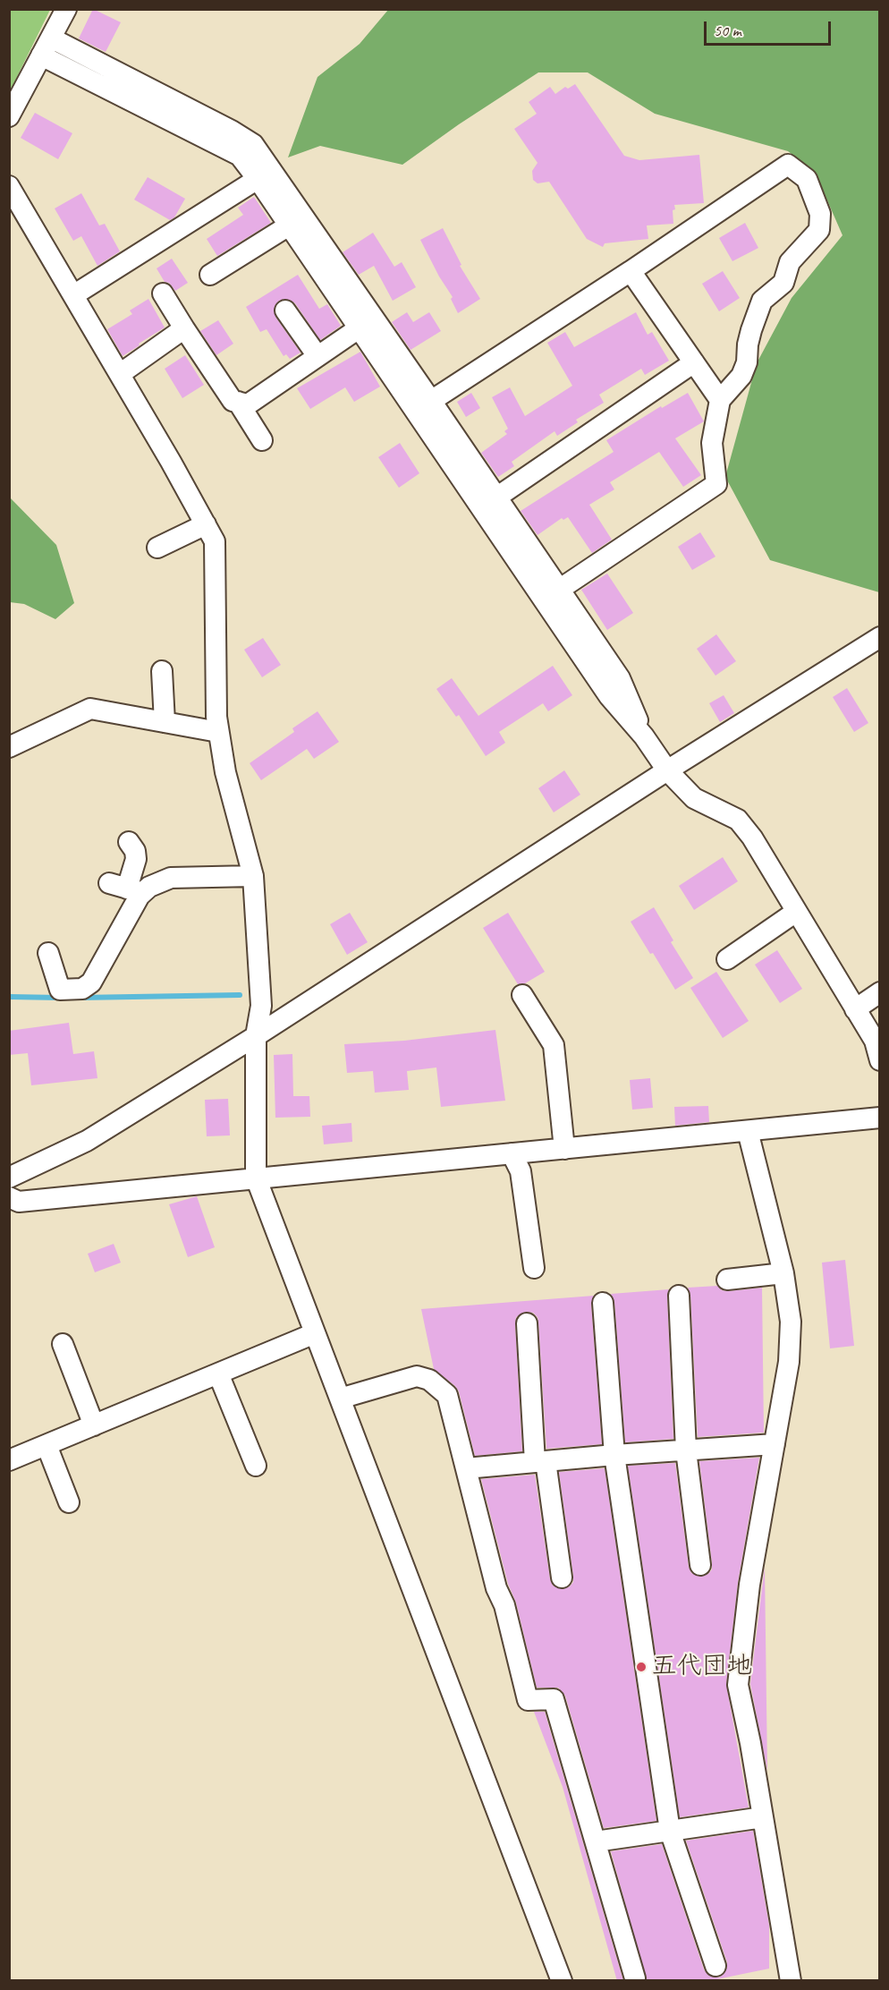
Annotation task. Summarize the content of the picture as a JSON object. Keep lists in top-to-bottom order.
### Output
{
  "places": ["五代団地"],
  "scale_bar": "50 m"
}
